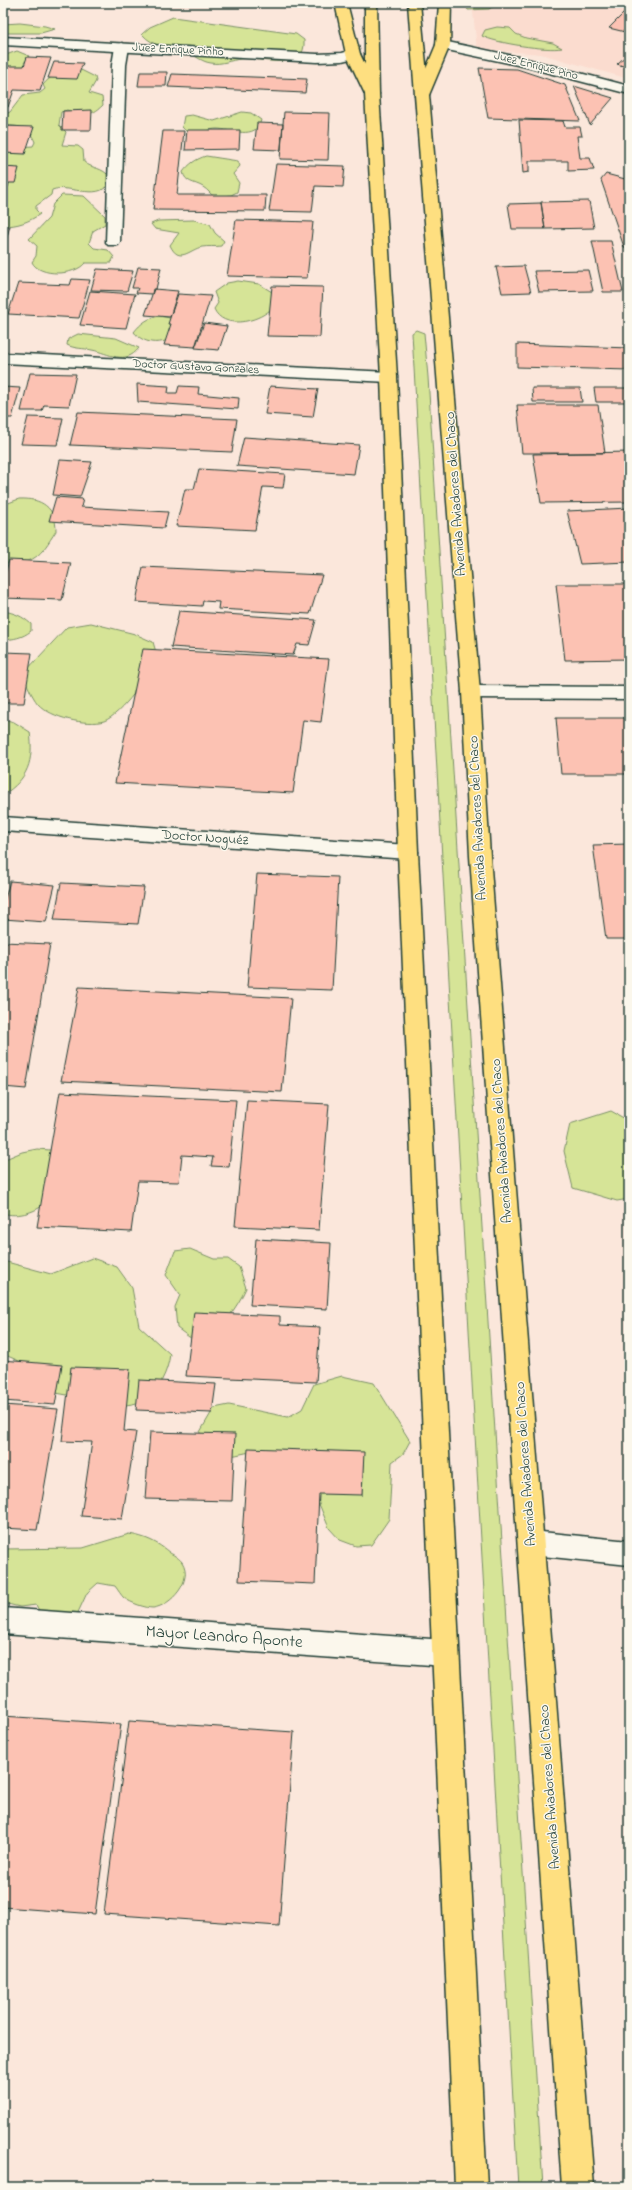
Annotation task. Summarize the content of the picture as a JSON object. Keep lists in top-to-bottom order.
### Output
{
  "streets": {
    "highway": ["Avenida Aviadores del Chaco"],
    "street": [
      "Juez Enrique Pinho",
      "Juez Enrique Pino",
      "Doctor Gustavo Gonzales",
      "Doctor Noguéz",
      "Mayor Leandro Aponte"
    ]
  }
}
